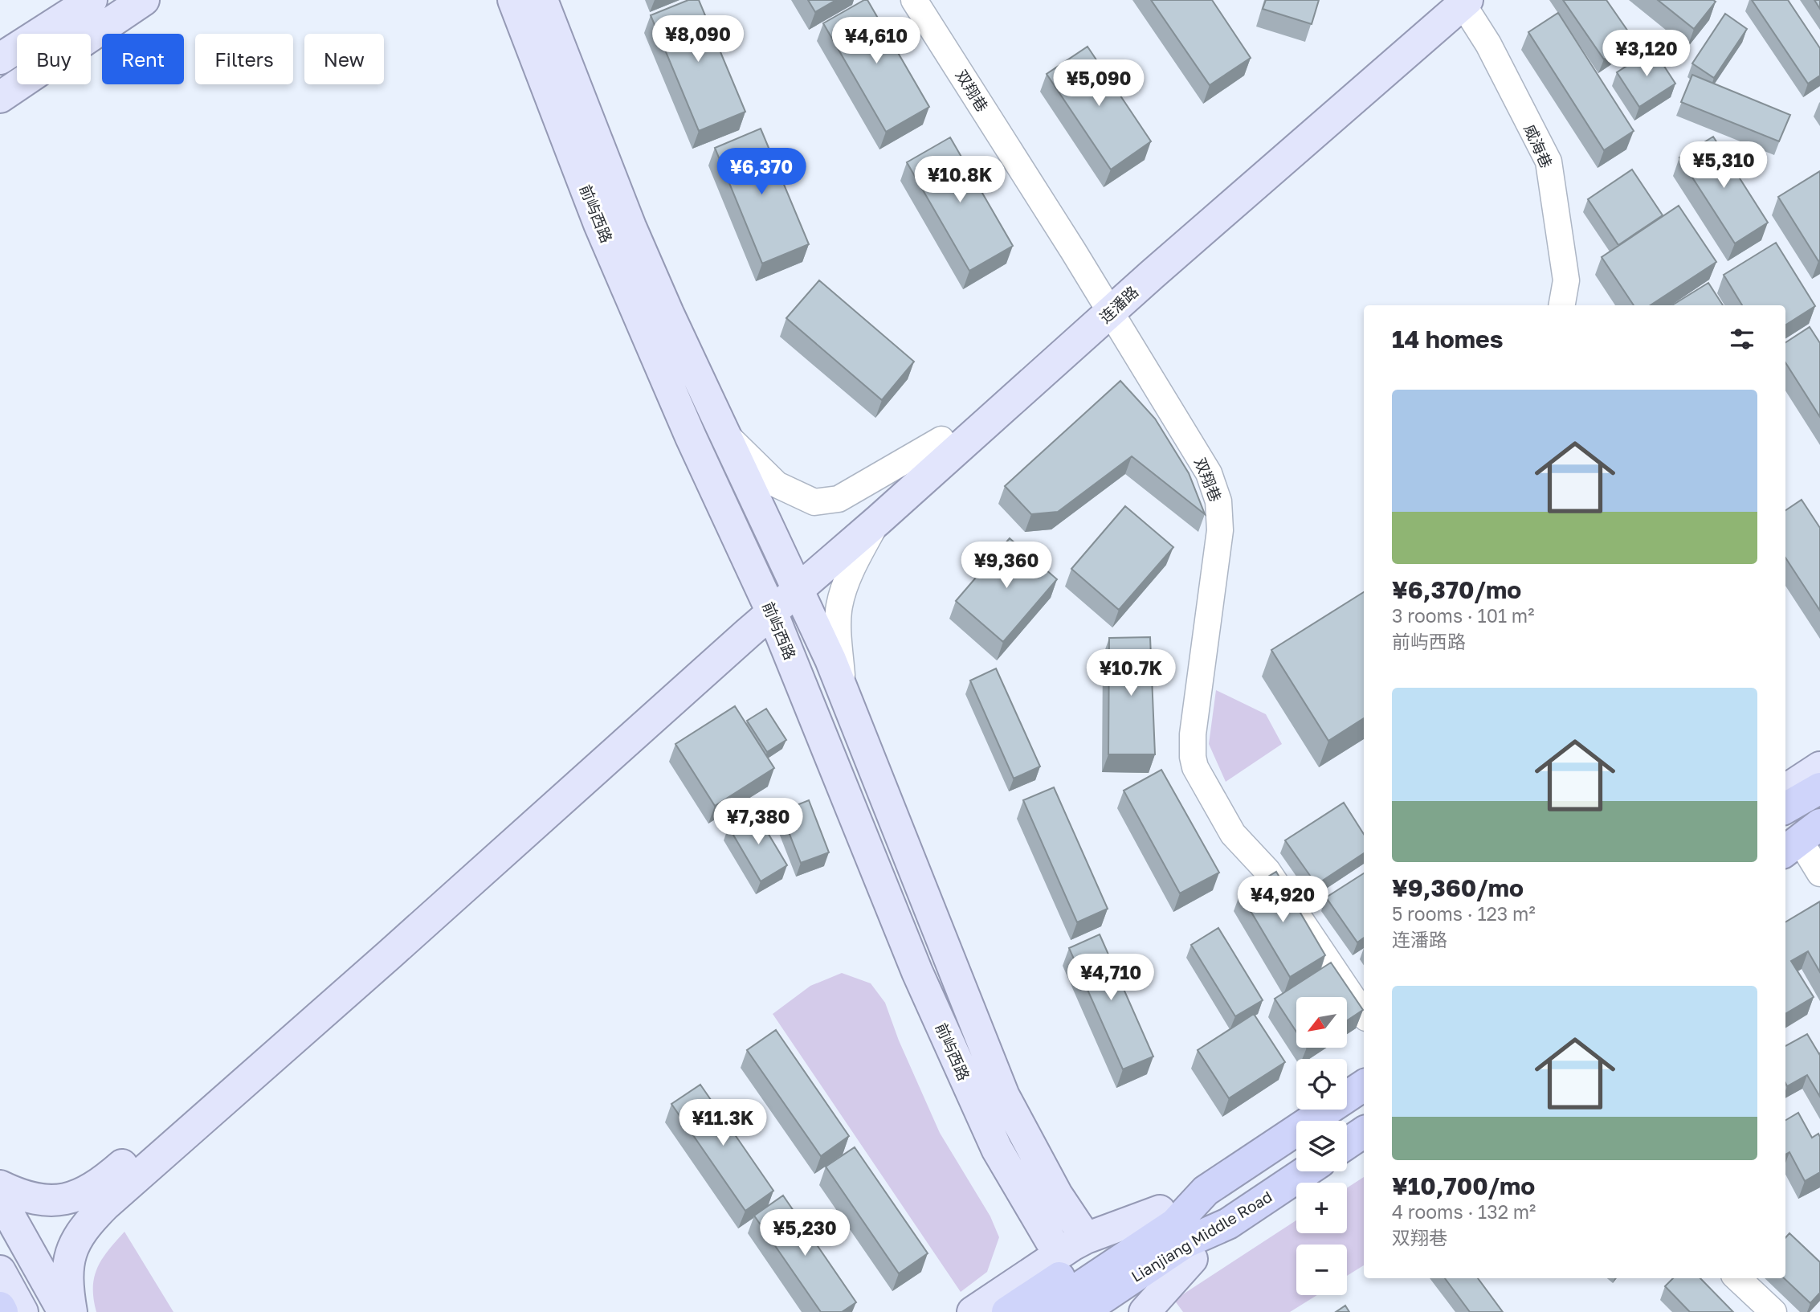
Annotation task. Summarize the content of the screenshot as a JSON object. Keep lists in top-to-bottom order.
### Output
{
  "streets": {
    "highway": ["Lianjiang Middle Road"],
    "main road": ["前屿西路", "连潘路"],
    "street": ["双翔巷", "威海巷"]
  },
  "crossings": [
    ["双翔巷", "连潘路"],
    ["威海巷", "连潘路"],
    ["前屿西路", "连潘路"]
  ],
  "north": "bottom left",
  "page": {
    "price": [
      "¥8,090",
      "¥4,610",
      "¥3,120",
      "¥5,090",
      "¥5,310",
      "¥6,370",
      "¥10.8K",
      "¥9,360",
      "¥10.7K",
      "¥7,380",
      "¥4,920",
      "¥4,710",
      "¥11.3K",
      "¥5,230"
    ],
    "chip": [
      "Buy",
      "Rent",
      "Filters",
      "New"
    ],
    "heading": "14 homes",
    "list": [
      {
        "name": "¥6,370/mo",
        "note": "3 rooms · 101 m² · 前屿西路"
      },
      {
        "name": "¥9,360/mo",
        "note": "5 rooms · 123 m² · 连潘路"
      },
      {
        "name": "¥10,700/mo",
        "note": "4 rooms · 132 m² · 双翔巷"
      }
    ],
    "map_buttons": ["+", "−"]
  }
}
